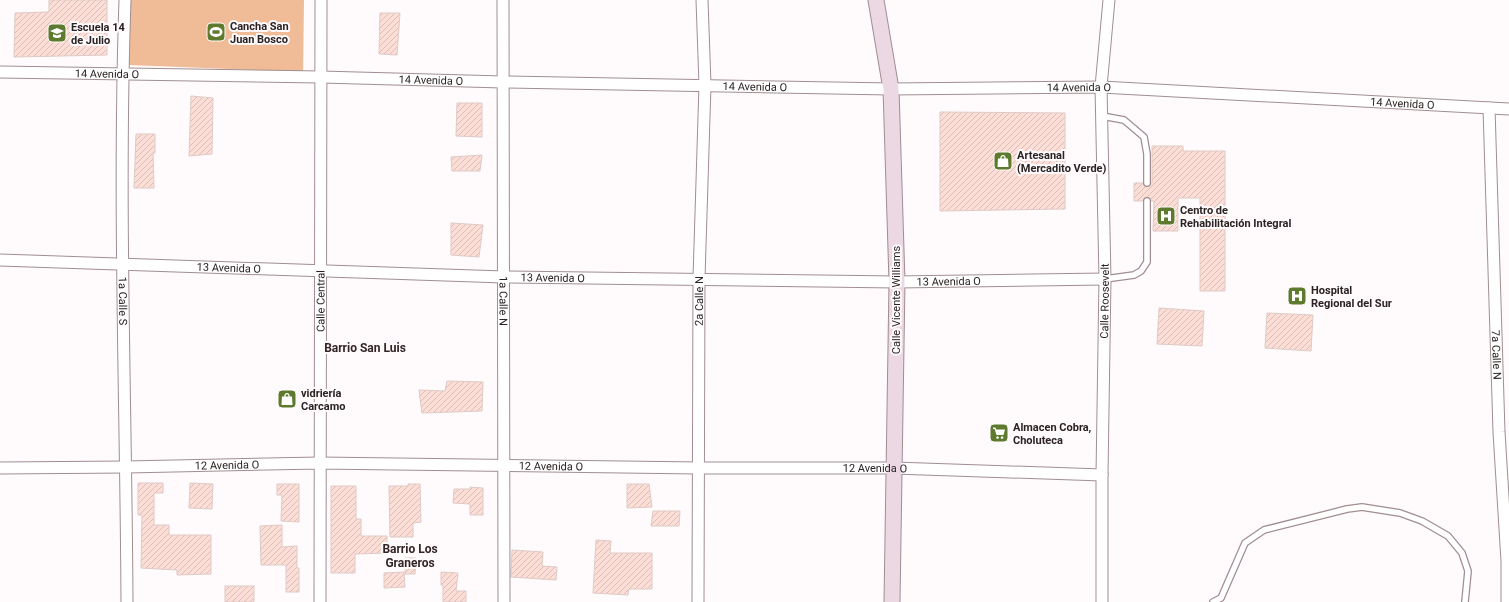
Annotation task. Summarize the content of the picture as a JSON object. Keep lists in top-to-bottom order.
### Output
{
  "streets": {
    "main road": ["Calle Vicente Williams"],
    "street": [
      "14 Avenida O",
      "13 Avenida O",
      "1a Calle S",
      "Calle Central",
      "1a Calle N",
      "2a Calle N",
      "Calle Roosevelt",
      "7a Calle N",
      "12 Avenida O"
    ]
  },
  "crossings": [
    ["14 Avenida O", "Calle Vicente Williams"],
    ["14 Avenida O", "1a Calle S"],
    ["14 Avenida O", "Calle Central"],
    ["14 Avenida O", "1a Calle N"],
    ["14 Avenida O", "2a Calle N"],
    ["14 Avenida O", "Calle Roosevelt"],
    ["14 Avenida O", "7a Calle N"],
    ["13 Avenida O", "Calle Vicente Williams"],
    ["13 Avenida O", "1a Calle S"],
    ["13 Avenida O", "Calle Central"],
    ["13 Avenida O", "1a Calle N"],
    ["13 Avenida O", "2a Calle N"],
    ["13 Avenida O", "Calle Roosevelt"],
    ["Calle Vicente Williams", "12 Avenida O"],
    ["1a Calle S", "12 Avenida O"],
    ["Calle Central", "12 Avenida O"],
    ["1a Calle N", "12 Avenida O"],
    ["2a Calle N", "12 Avenida O"],
    ["Calle Roosevelt", "12 Avenida O"]
  ],
  "districts": ["Barrio San Luis", "Barrio Los Graneros"],
  "places": {
    "sports": ["Cancha San Juan Bosco"],
    "school or university": ["Escuela 14 de Julio"],
    "shop": ["Artesanal (Mercadito Verde)", "vidriería Carcamo"],
    "hospital": ["Centro de Rehabilitación Integral", "Hospital Regional del Sur"],
    "supermarket": ["Almacen Cobra, Choluteca"]
  }
}
